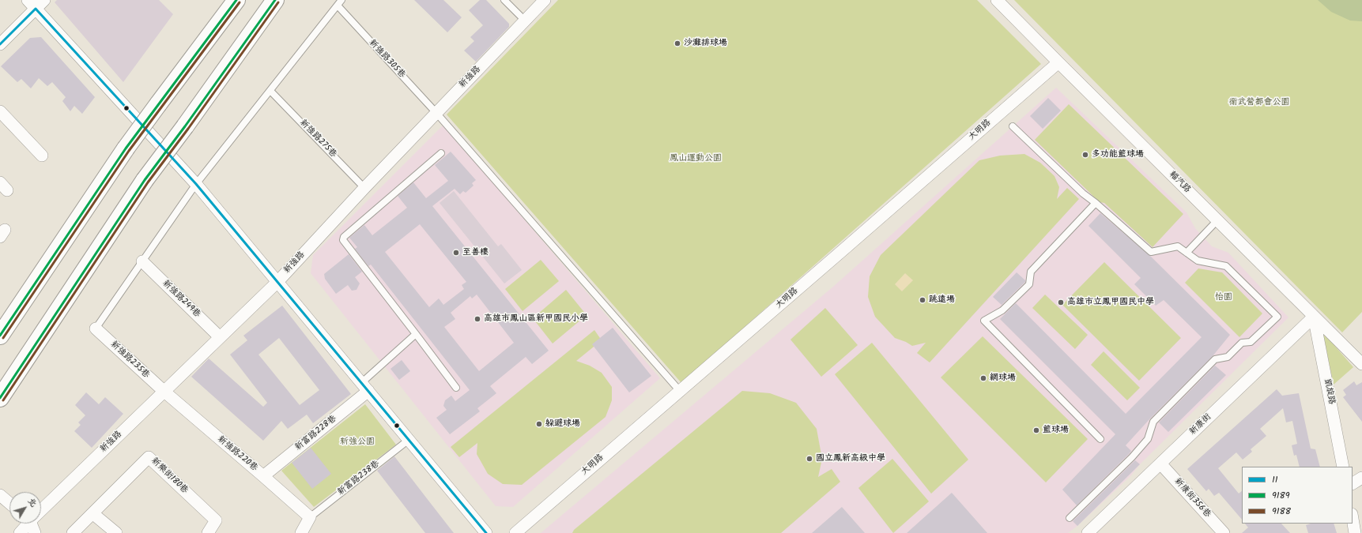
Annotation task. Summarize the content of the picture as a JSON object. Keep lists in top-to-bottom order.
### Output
{
  "streets": {
    "street": [
      "新強路",
      "大明路",
      "輜汽路",
      "新強路249巷",
      "新強路235巷",
      "凱旋路",
      "新康街",
      "新富路228巷",
      "新強路220巷",
      "新樂街180巷",
      "新康街356巷"
    ],
    "lane": ["新強路305巷", "新強路275巷", "新富路238巷"]
  },
  "crossings": [
    ["新強路305巷", "新強路"],
    ["新強路305巷", "大明路"],
    ["新強路", "新強路275巷"],
    ["新強路", "新強路249巷"],
    ["新強路", "新強路235巷"],
    ["新強路", "新強路220巷"],
    ["大明路", "輜汽路"],
    ["輜汽路", "凱旋路"],
    ["輜汽路", "新康街"],
    ["新強路235巷", "新強路220巷"],
    ["凱旋路", "新康街"],
    ["新康街", "新康街356巷"],
    ["新富路228巷", "新強路220巷"],
    ["新強路220巷", "新富路238巷"]
  ],
  "parks": [
    "衛武營都會公園",
    "鳳山運動公園",
    "怡園",
    "新強公園"
  ],
  "places": [
    "沙灘排球場",
    "多功能籃球場",
    "至善樓",
    "跳遠場",
    "高雄市立鳳甲國民中學",
    "高雄市鳳山區新甲國民小學",
    "網球場",
    "躲避球場",
    "籃球場",
    "國立鳳新高級中學"
  ],
  "lines": ["transit line 9189", "transit line 9188", "transit line 11"],
  "legend": ["11", "9189", "9188"],
  "north": "top right"
}
